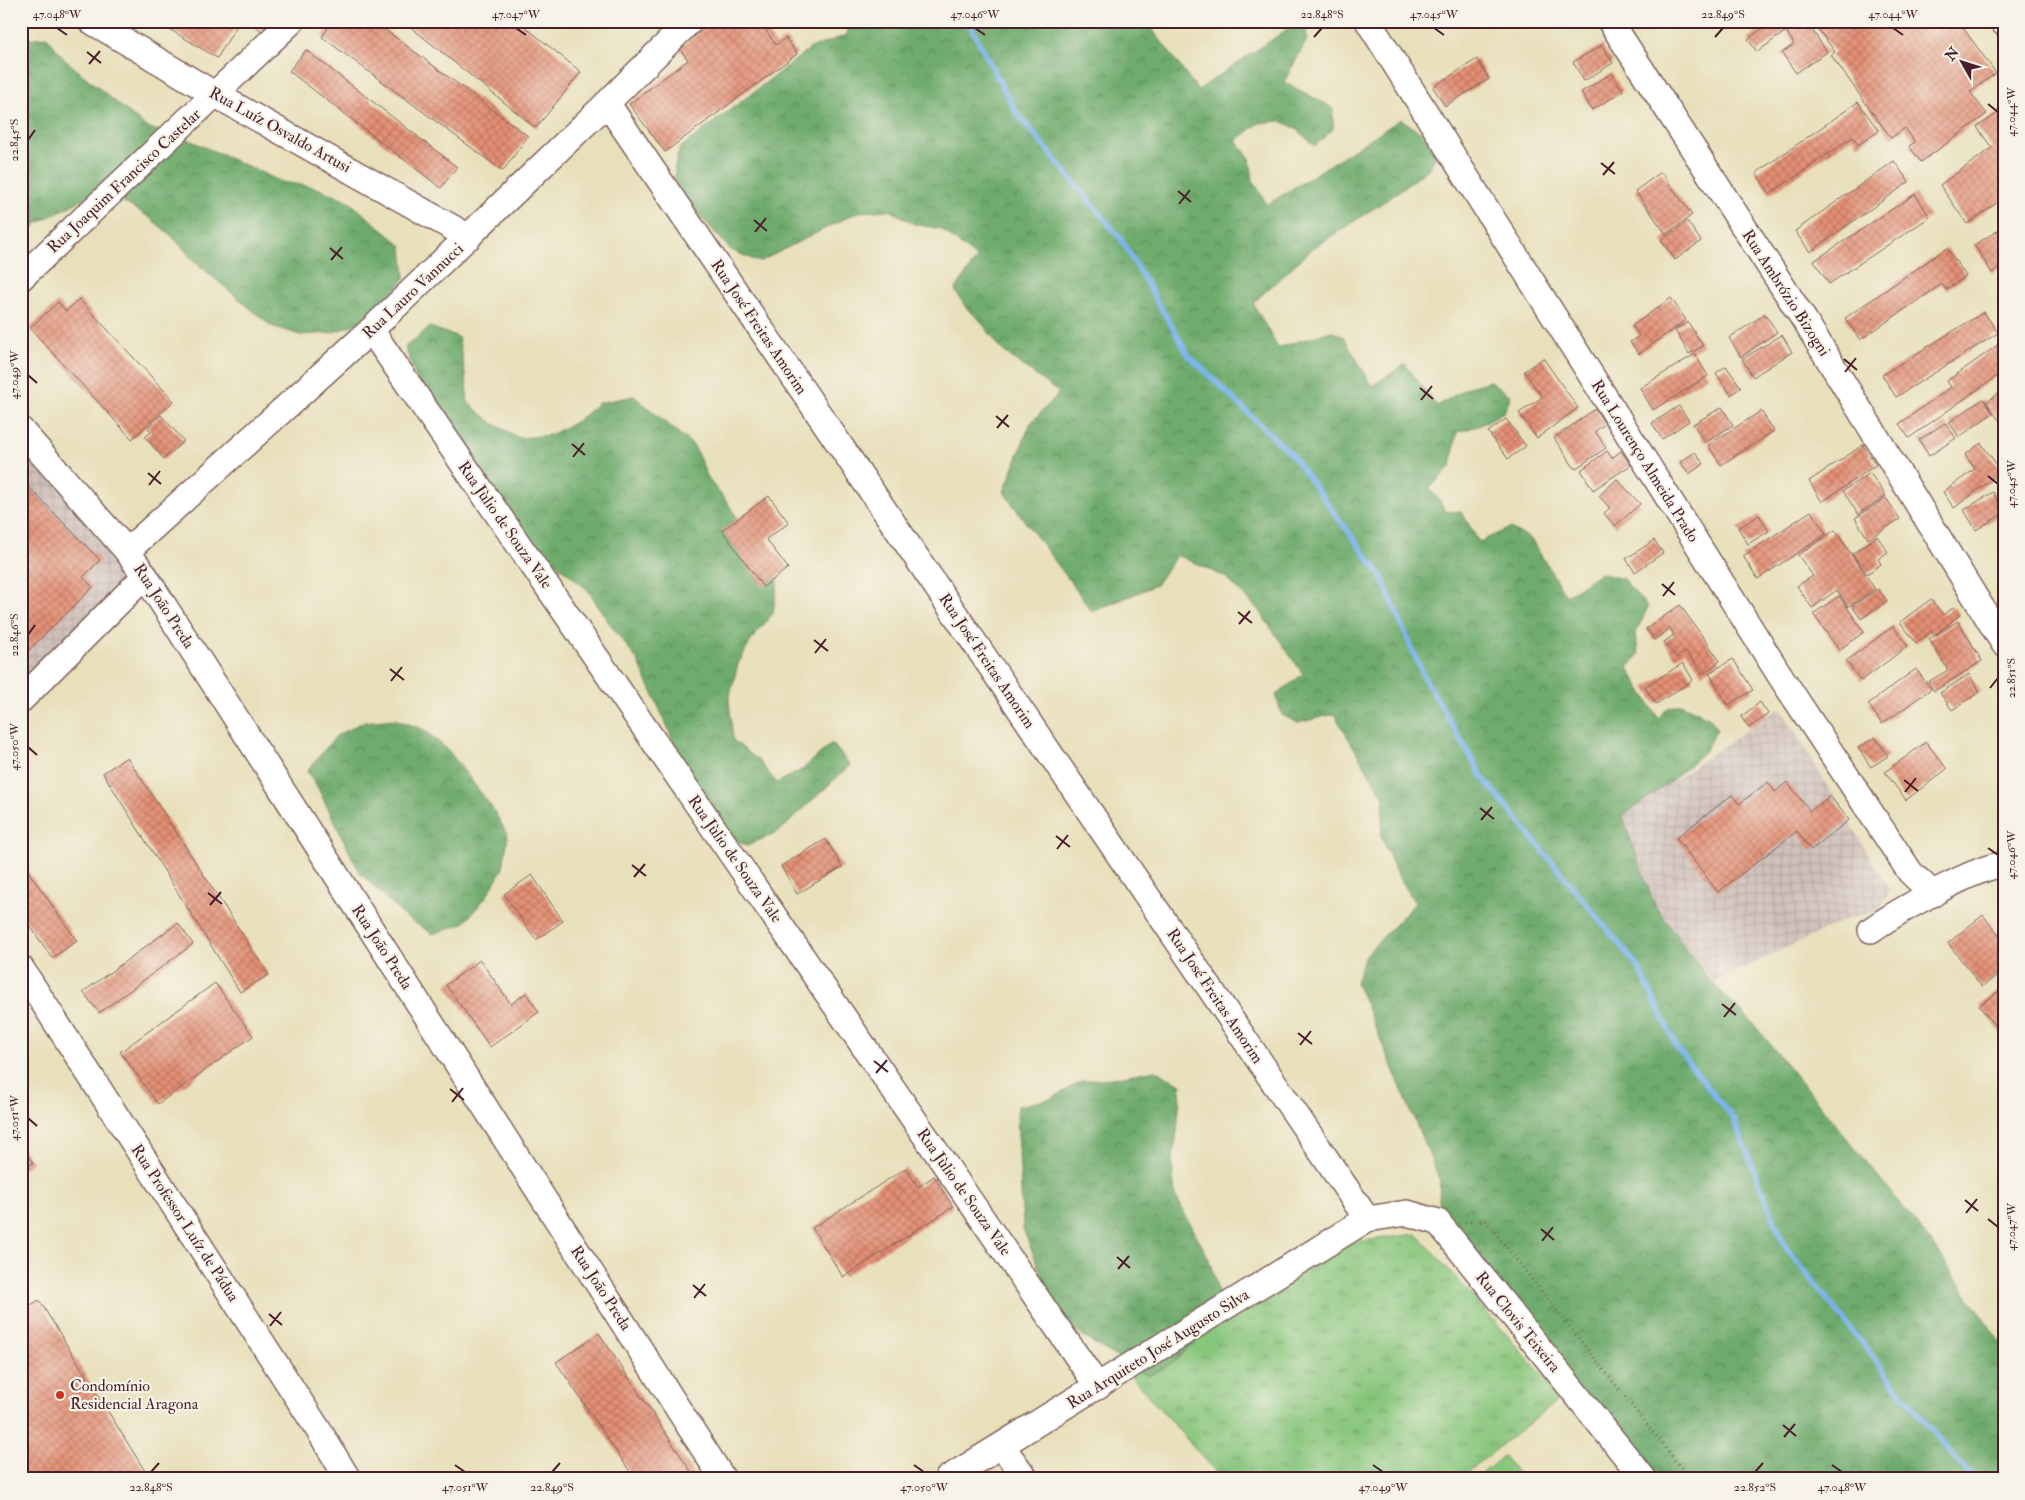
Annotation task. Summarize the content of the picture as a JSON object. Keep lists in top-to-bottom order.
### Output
{
  "streets": {
    "street": [
      "Rua Luíz Osvaldo Artusi",
      "Rua Joaquim Francisco Castelar",
      "Rua Lauro Vannucci",
      "Rua Ambrózio Bizogni",
      "Rua José Freitas Amorim",
      "Rua Lourenço Almeida Prado",
      "Rua Jùlio de Souza Vale",
      "Rua João Preda",
      "Rua Professor Luíz de Pádua",
      "Rua Clovis Teixeira",
      "Rua Arquiteto José Augusto Silva"
    ]
  },
  "crossings": [
    ["Rua Luíz Osvaldo Artusi", "Rua Joaquim Francisco Castelar"],
    ["Rua Luíz Osvaldo Artusi", "Rua Lauro Vannucci"],
    ["Rua Lauro Vannucci", "Rua José Freitas Amorim"],
    ["Rua Lauro Vannucci", "Rua Jùlio de Souza Vale"],
    ["Rua Lauro Vannucci", "Rua João Preda"],
    ["Rua José Freitas Amorim", "Rua Arquiteto José Augusto Silva"],
    ["Rua Jùlio de Souza Vale", "Rua Arquiteto José Augusto Silva"]
  ],
  "places": ["Condomínio Residencial Aragona"],
  "north": "top left",
  "coordinates": [
    "47.048°W",
    "47.047°W",
    "47.046°W",
    "22.848°S",
    "47.045°W",
    "22.849°S",
    "47.044°W",
    "22.845°S",
    "47.049°W",
    "22.846°S",
    "22.851°S",
    "47.050°W",
    "47.051°W",
    "22.852°S"
  ]
}
